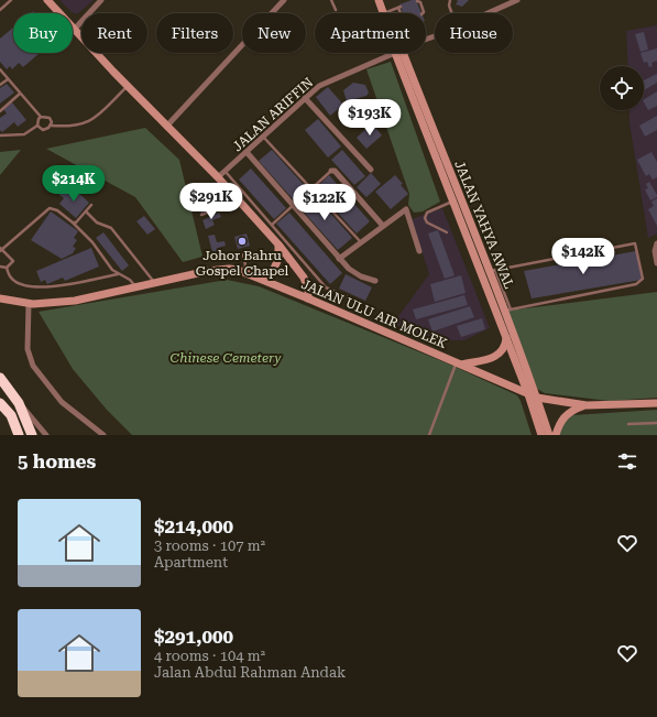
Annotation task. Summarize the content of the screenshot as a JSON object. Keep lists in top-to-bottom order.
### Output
{
  "streets": {
    "street": ["JALAN ARIFFIN", "JALAN YAHYA AWAL", "JALAN ULU AIR MOLEK"]
  },
  "crossings": [
    ["JALAN ARIFFIN", "JALAN YAHYA AWAL"],
    ["JALAN YAHYA AWAL", "JALAN ULU AIR MOLEK"]
  ],
  "parks": ["Chinese Cemetery"],
  "places": ["Johor Bahru Gospel Chapel"],
  "page": {
    "chip": [
      "Buy",
      "Rent",
      "Filters",
      "New",
      "Apartment",
      "House"
    ],
    "price": [
      "$193K",
      "$214K",
      "$291K",
      "$122K",
      "$142K"
    ],
    "heading": "5 homes",
    "list": [
      {
        "name": "$214,000",
        "note": "3 rooms · 107 m² · Apartment"
      },
      {
        "name": "$291,000",
        "note": "4 rooms · 104 m² · Jalan Abdul Rahman Andak"
      }
    ]
  }
}
